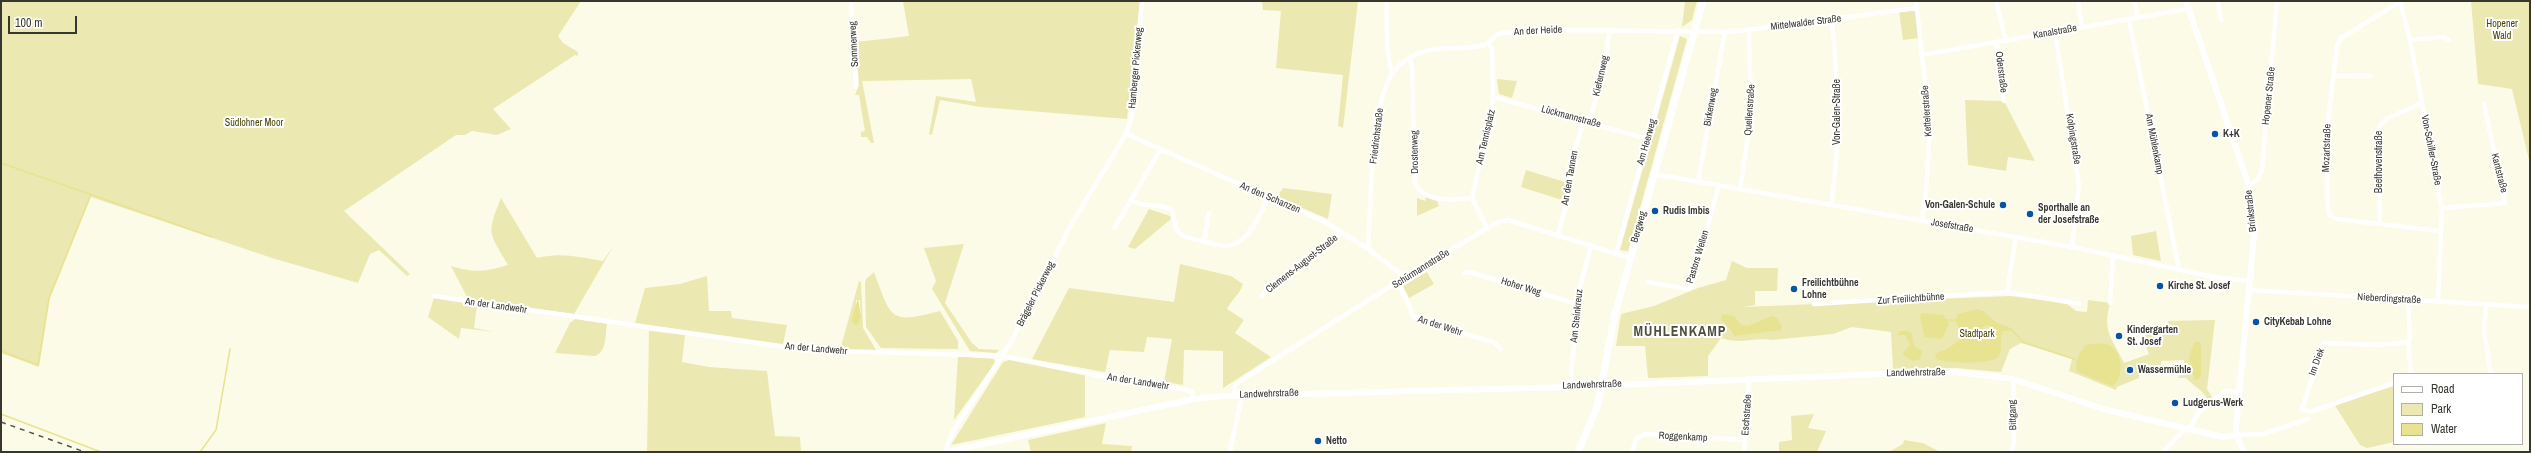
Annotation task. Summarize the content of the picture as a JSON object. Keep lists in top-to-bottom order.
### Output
{
  "streets": {
    "main road": ["Bergweg"],
    "street": [
      "Mittelwalder Straße",
      "An der Heide",
      "Kanalstraße",
      "Sommerweg",
      "Hamberger Pickerweg",
      "Oderstraße",
      "Kiefernweg",
      "Hopener Straße",
      "Birkenweg",
      "Quellenstraße",
      "Kettelerstraße",
      "Von-Galen-Straße",
      "Lückmannstraße",
      "Friedrichstraße",
      "Am Tennisplatz",
      "Kolpingstraße",
      "Am Heerweg",
      "Am Mühlenkamp",
      "Mozartstraße",
      "Von-Schiller-Straße",
      "Drostenweg",
      "Beethovenstraße",
      "Kantstraße",
      "An den Tannen",
      "An den Schanzen",
      "Brinkstraße",
      "Josefstraße",
      "Pastors Wellen",
      "Clemens-August-Straße",
      "Schürmannstraße",
      "Hoher Weg",
      "Brägeler Pickerweg",
      "Zur Freilichtbühne",
      "Nieberdingstraße",
      "An der Landwehr",
      "Am Steinkreuz",
      "An der Wehr",
      "Im Diek",
      "Landwehrstraße",
      "Eschstraße",
      "Bittgang",
      "Roggenkamp"
    ]
  },
  "crossings": [
    ["Mittelwalder Straße", "An der Heide"],
    ["Mittelwalder Straße", "Birkenweg"],
    ["Mittelwalder Straße", "Quellenstraße"],
    ["Mittelwalder Straße", "Kettelerstraße"],
    ["Mittelwalder Straße", "Von-Galen-Straße"],
    ["Mittelwalder Straße", "Bergweg"],
    ["An der Heide", "Kiefernweg"],
    ["An der Heide", "Friedrichstraße"],
    ["An der Heide", "Am Tennisplatz"],
    ["An der Heide", "Am Heerweg"],
    ["An der Heide", "Drostenweg"],
    ["An der Heide", "Bergweg"],
    ["Kanalstraße", "Oderstraße"],
    ["Kanalstraße", "Kettelerstraße"],
    ["Kanalstraße", "Kolpingstraße"],
    ["Kanalstraße", "Am Mühlenkamp"],
    ["Kanalstraße", "Brinkstraße"],
    ["Hamberger Pickerweg", "An den Schanzen"],
    ["Hamberger Pickerweg", "Brägeler Pickerweg"],
    ["Kiefernweg", "Lückmannstraße"],
    ["Hopener Straße", "Brinkstraße"],
    ["Birkenweg", "Josefstraße"],
    ["Quellenstraße", "Josefstraße"],
    ["Kettelerstraße", "Josefstraße"],
    ["Von-Galen-Straße", "Josefstraße"],
    ["Lückmannstraße", "Am Tennisplatz"],
    ["Lückmannstraße", "Am Heerweg"],
    ["Lückmannstraße", "An den Tannen"],
    ["Friedrichstraße", "An den Schanzen"],
    ["Am Tennisplatz", "Drostenweg"],
    ["Kolpingstraße", "Josefstraße"],
    ["Am Heerweg", "Schürmannstraße"],
    ["Am Mühlenkamp", "Josefstraße"],
    ["Mozartstraße", "Von-Schiller-Straße"],
    ["Mozartstraße", "Beethovenstraße"],
    ["Von-Schiller-Straße", "Beethovenstraße"],
    ["Von-Schiller-Straße", "Kantstraße"],
    ["Von-Schiller-Straße", "Nieberdingstraße"],
    ["An den Tannen", "Schürmannstraße"],
    ["An den Schanzen", "Clemens-August-Straße"],
    ["An den Schanzen", "Schürmannstraße"],
    ["An den Schanzen", "Brägeler Pickerweg"],
    ["Brinkstraße", "Josefstraße"],
    ["Brinkstraße", "Nieberdingstraße"],
    ["Brinkstraße", "Landwehrstraße"],
    ["Josefstraße", "Bergweg"],
    ["Josefstraße", "Pastors Wellen"],
    ["Bergweg", "Schürmannstraße"],
    ["Bergweg", "Landwehrstraße"],
    ["Schürmannstraße", "Am Steinkreuz"],
    ["Schürmannstraße", "An der Wehr"],
    ["Schürmannstraße", "Landwehrstraße"],
    ["Hoher Weg", "Am Steinkreuz"],
    ["Brägeler Pickerweg", "An der Landwehr"],
    ["Brägeler Pickerweg", "Landwehrstraße"],
    ["An der Landwehr", "Landwehrstraße"],
    ["Am Steinkreuz", "Landwehrstraße"],
    ["Landwehrstraße", "Eschstraße"],
    ["Landwehrstraße", "Bittgang"],
    ["Eschstraße", "Roggenkamp"]
  ],
  "districts": ["MÜHLENKAMP"],
  "parks": ["Hopener Wald", "Südlohner Moor", "Stadtpark"],
  "places": [
    "K+K",
    "Von-Galen-Schule",
    "Rudis Imbis",
    "Sporthalle an der Josefstraße",
    "Kirche St. Josef",
    "Freilichtbühne Lohne",
    "CityKebab Lohne",
    "Kindergarten St. Josef",
    "Wassermühle",
    "Ludgerus-Werk",
    "Netto"
  ],
  "legend": ["Road", "Park", "Water"],
  "scale_bar": "100 m"
}
